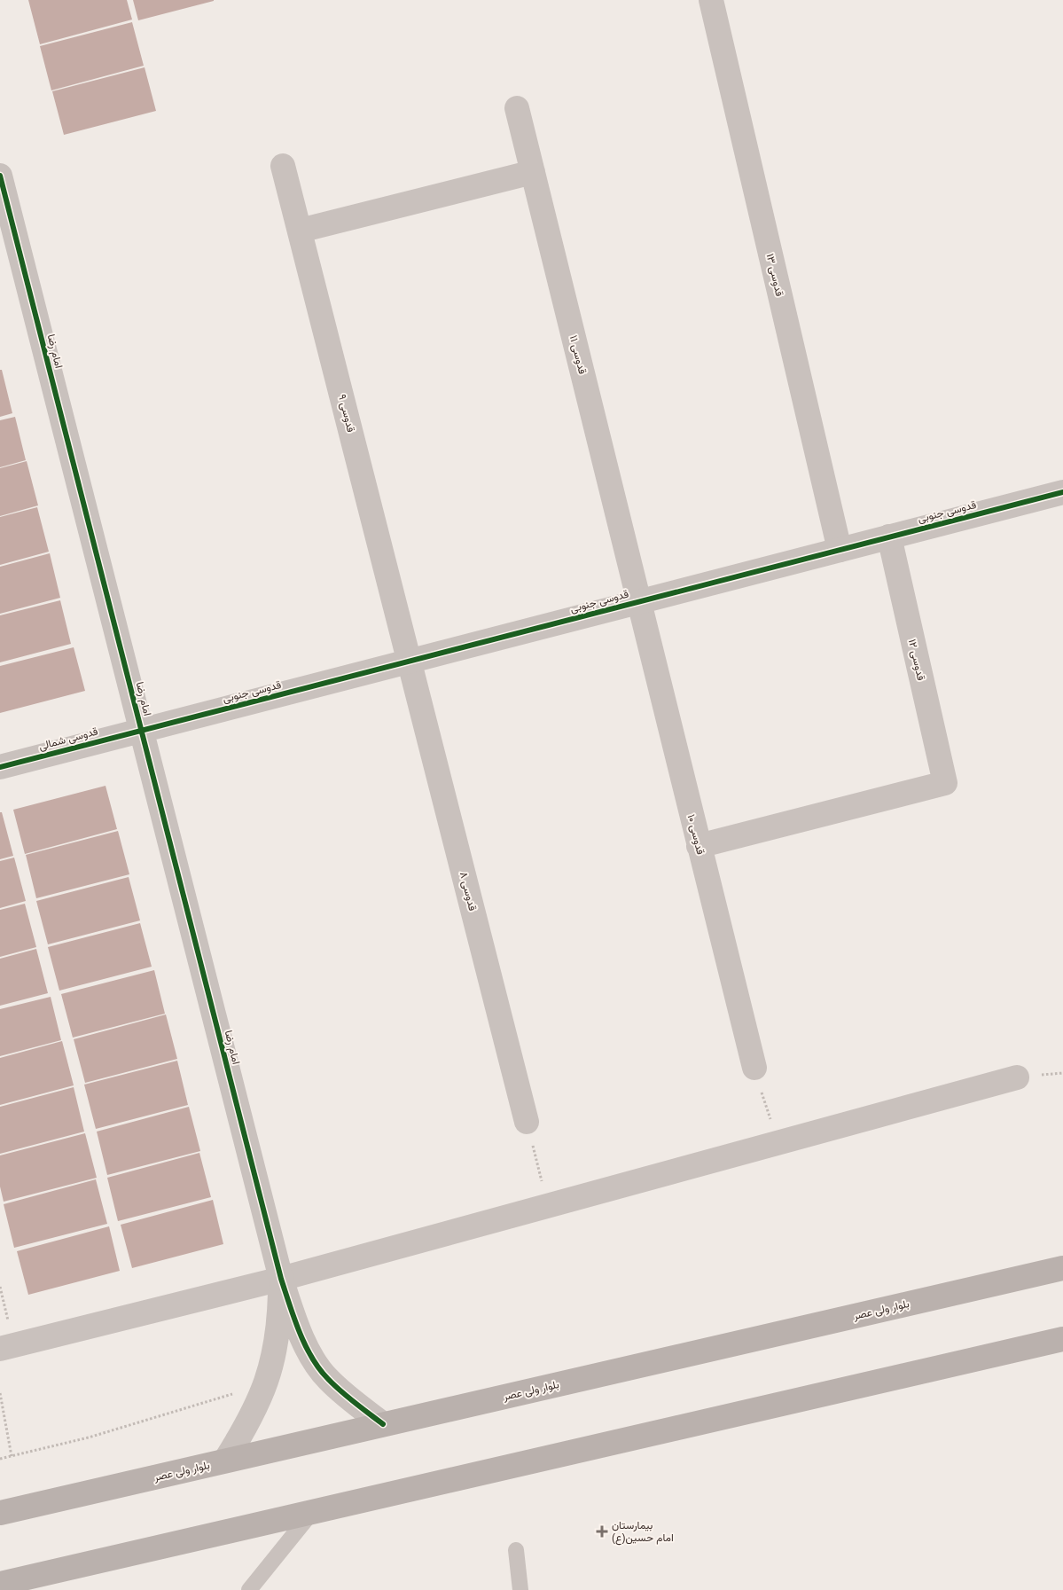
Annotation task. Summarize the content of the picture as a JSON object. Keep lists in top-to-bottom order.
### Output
{
  "streets": {
    "main road": ["بلوار ولی عصر"],
    "street": [
      "قدوسی ۱۳",
      "امام رضا",
      "قدوسی ۱۱",
      "قدوسی ۹",
      "قدوسی جنوبی",
      "قدوسی ۱۲",
      "قدوسی شمالی",
      "قدوسی ۱۰",
      "قدوسی ۸"
    ]
  },
  "crossings": [
    ["قدوسی ۱۳", "قدوسی جنوبی"],
    ["امام رضا", "قدوسی جنوبی"],
    ["امام رضا", "قدوسی شمالی"],
    ["قدوسی ۱۱", "قدوسی جنوبی"],
    ["قدوسی ۱۱", "قدوسی ۱۰"],
    ["قدوسی ۹", "قدوسی جنوبی"],
    ["قدوسی ۹", "قدوسی ۸"],
    ["قدوسی جنوبی", "قدوسی ۱۲"],
    ["قدوسی جنوبی", "قدوسی شمالی"],
    ["قدوسی جنوبی", "قدوسی ۱۰"],
    ["قدوسی جنوبی", "قدوسی ۸"],
    ["قدوسی ۱۲", "قدوسی ۱۰"]
  ],
  "places": {
    "health": ["بیمارستان امام حسین(ع)"]
  }
}
